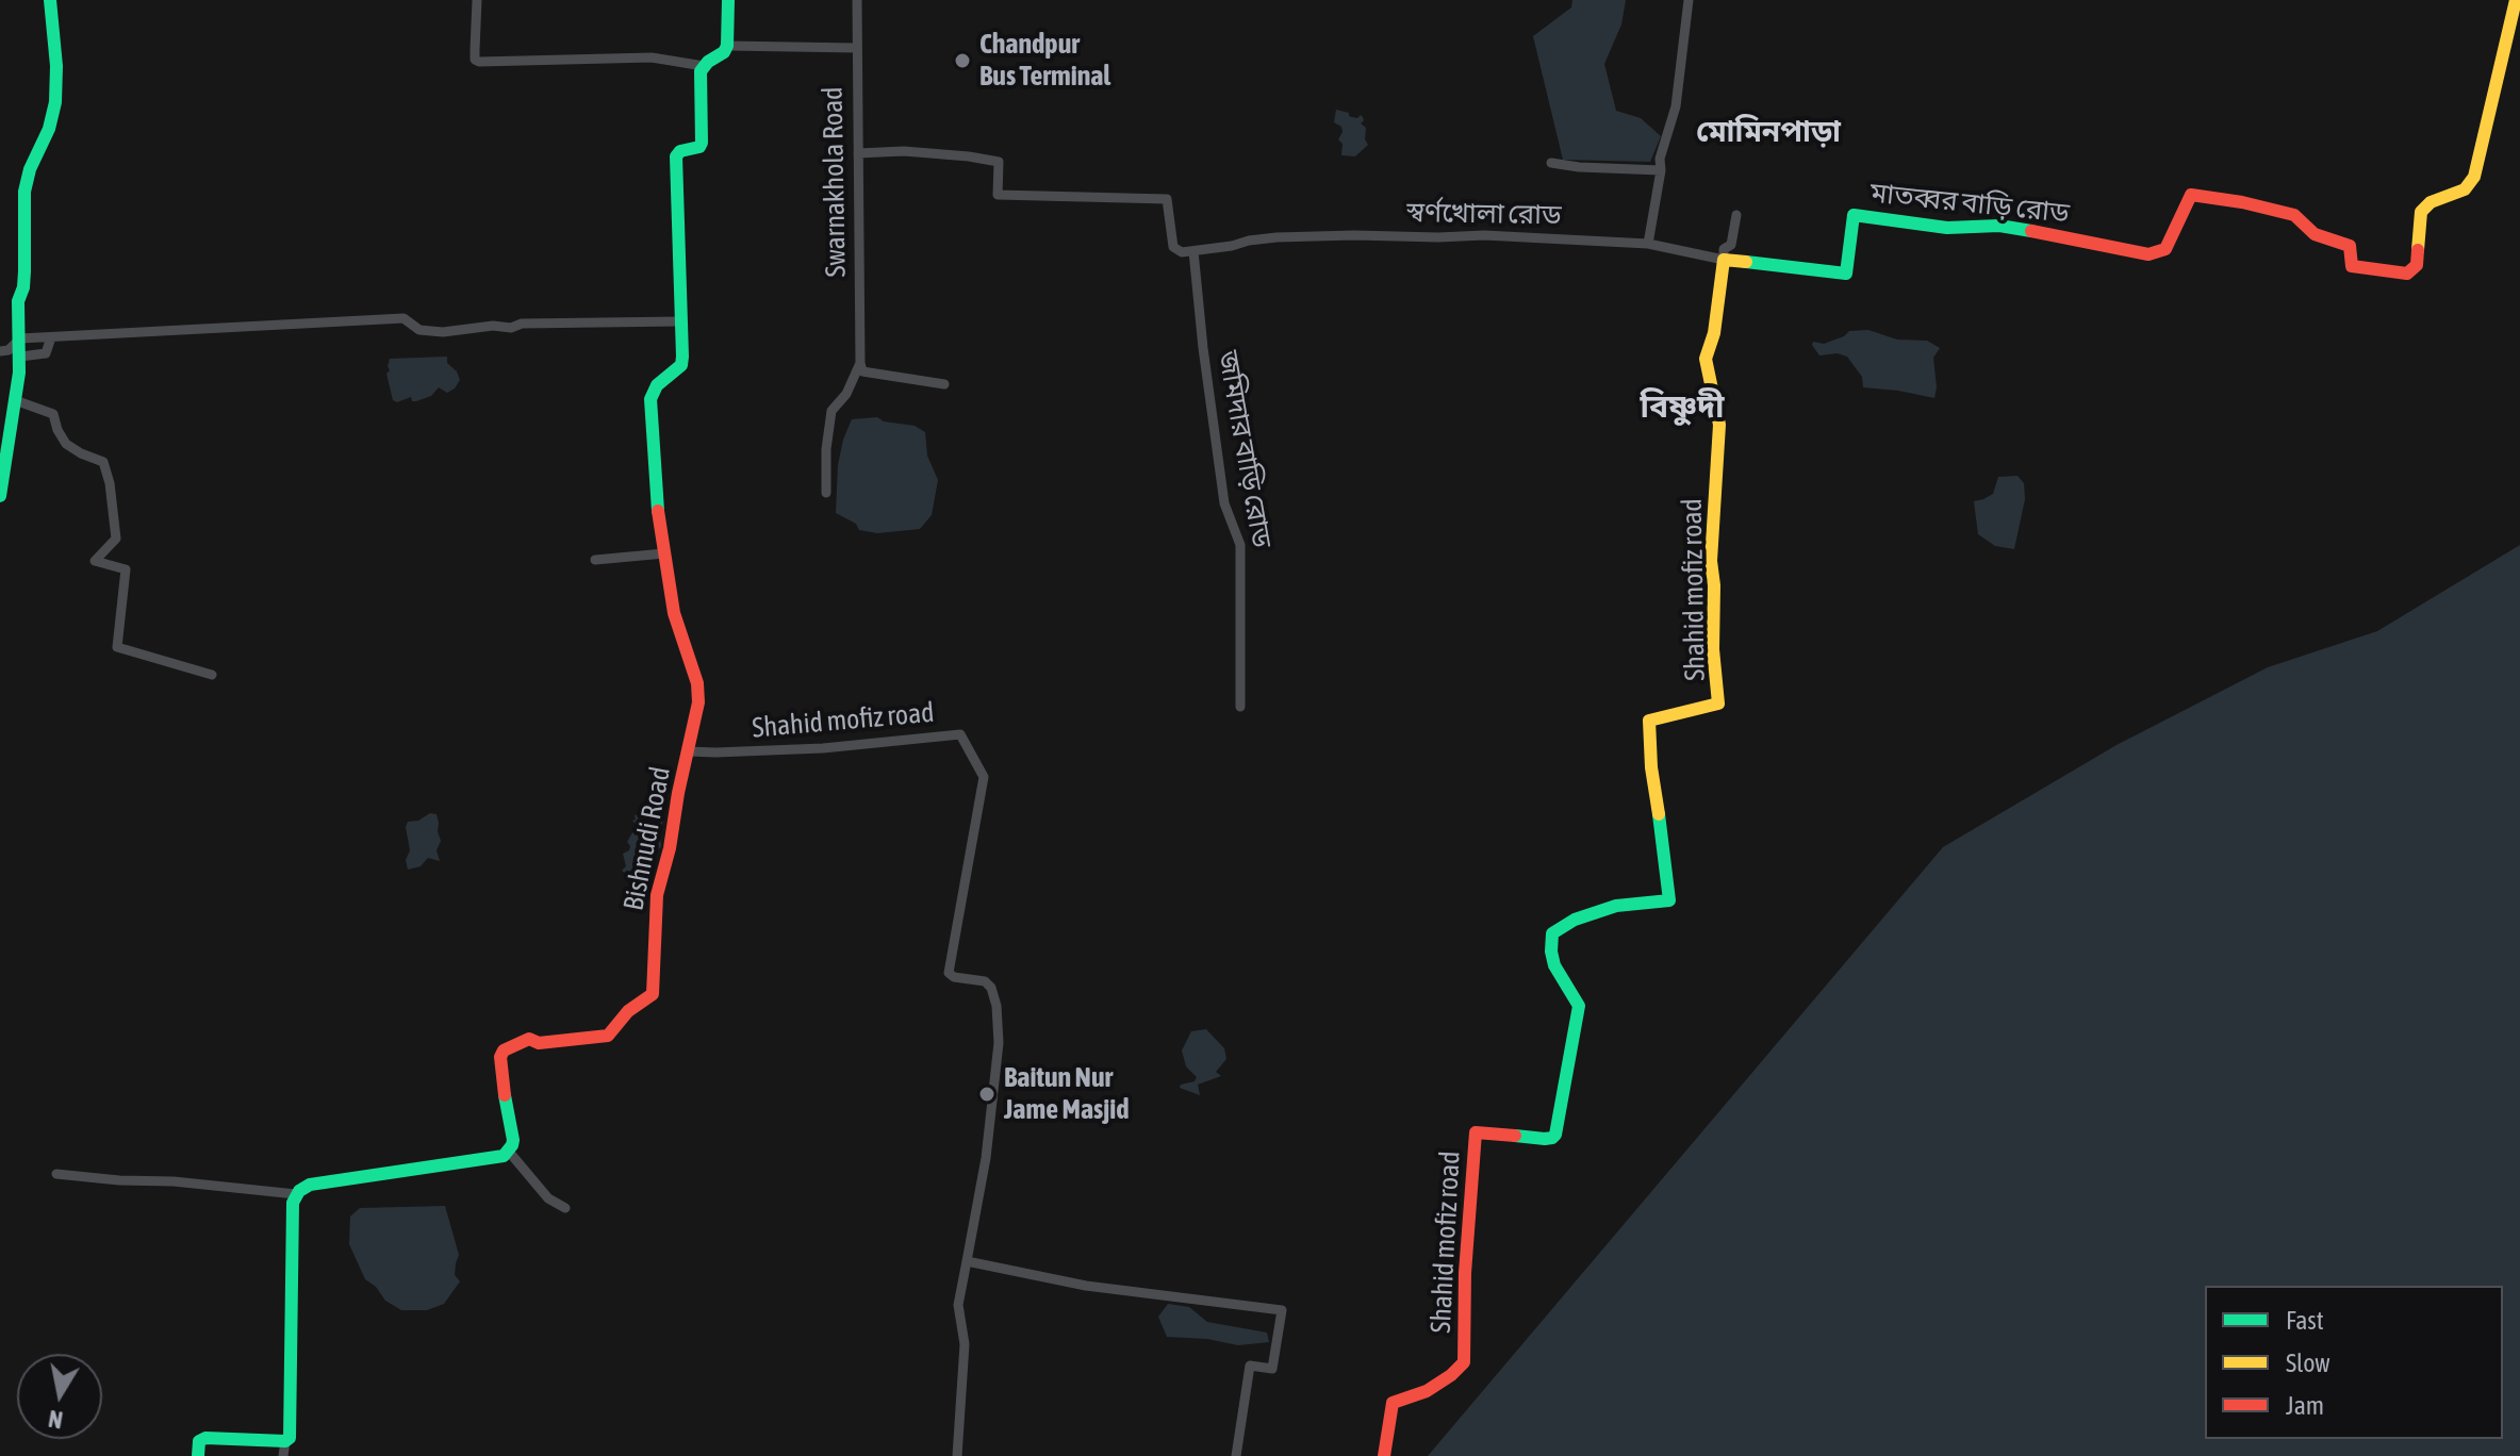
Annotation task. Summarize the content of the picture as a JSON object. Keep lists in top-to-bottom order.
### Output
{
  "streets": {
    "street": [
      "Swarnakhola Road",
      "মাতব্বর বাড়ি রোড",
      "স্বর্ণখোলা রোড",
      "জমিদার বাড়ি রোড",
      "Shahid mofiz road",
      "Bishnudi Road"
    ]
  },
  "crossings": [
    ["মাতব্বর বাড়ি রোড", "স্বর্ণখোলা রোড"],
    ["মাতব্বর বাড়ি রোড", "Shahid mofiz road"],
    ["স্বর্ণখোলা রোড", "জমিদার বাড়ি রোড"],
    ["স্বর্ণখোলা রোড", "Shahid mofiz road"],
    ["Shahid mofiz road", "Bishnudi Road"]
  ],
  "districts": ["মোমিনপাড়া", "বিষ্ণুদী"],
  "places": ["Chandpur Bus Terminal", "Baitun Nur Jame Masjid"],
  "legend": ["Fast", "Slow", "Jam"],
  "north": "bottom"
}
